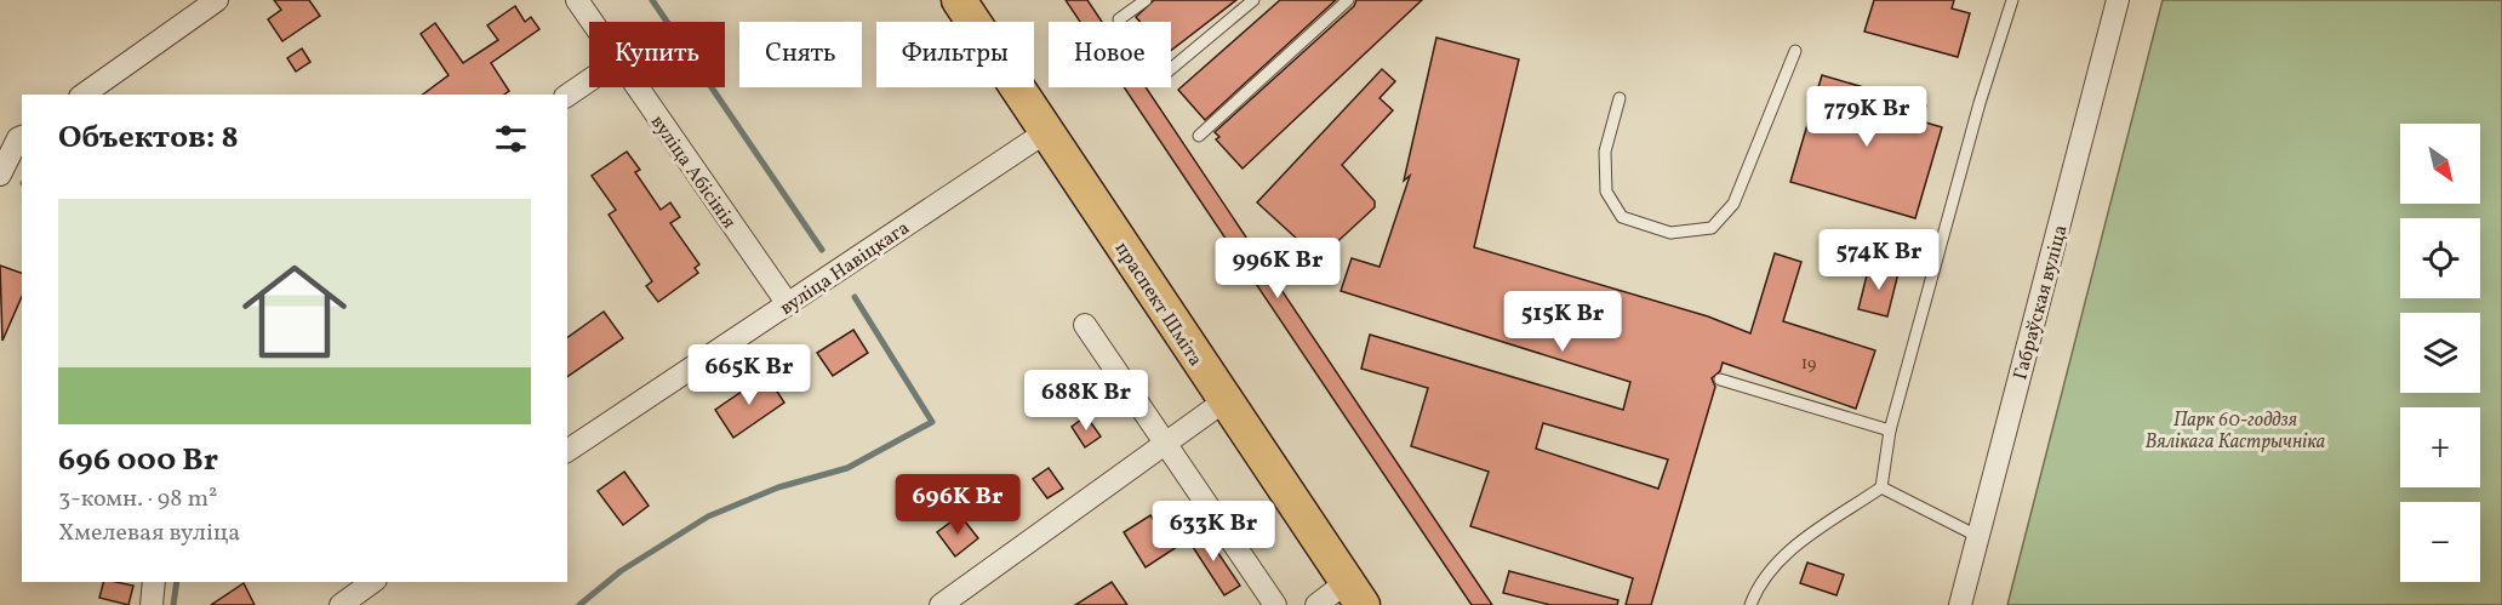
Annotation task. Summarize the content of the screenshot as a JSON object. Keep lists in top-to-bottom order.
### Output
{
  "streets": {
    "main road": ["праспект Шміта"],
    "street": ["вуліца Абісінія", "вуліца Навіцкага", "Габраўская вуліца"]
  },
  "crossings": [
    ["вуліца Абісінія", "вуліца Навіцкага"],
    ["вуліца Навіцкага", "праспект Шміта"]
  ],
  "parks": ["Парк 60-годдзя Вялікага Кастрычніка"],
  "house_numbers": ["19"],
  "north": "bottom right",
  "page": {
    "chip": [
      "Купить",
      "Снять",
      "Фильтры",
      "Новое"
    ],
    "price": [
      "779K Br",
      "574K Br",
      "996K Br",
      "515K Br",
      "665K Br",
      "688K Br",
      "696K Br",
      "633K Br"
    ],
    "heading": "Объектов: 8",
    "map_buttons": ["+", "−"],
    "list": [
      {
        "name": "696 000 Br",
        "note": "3-комн. · 98 m² · Хмелевая вуліца"
      }
    ]
  }
}
